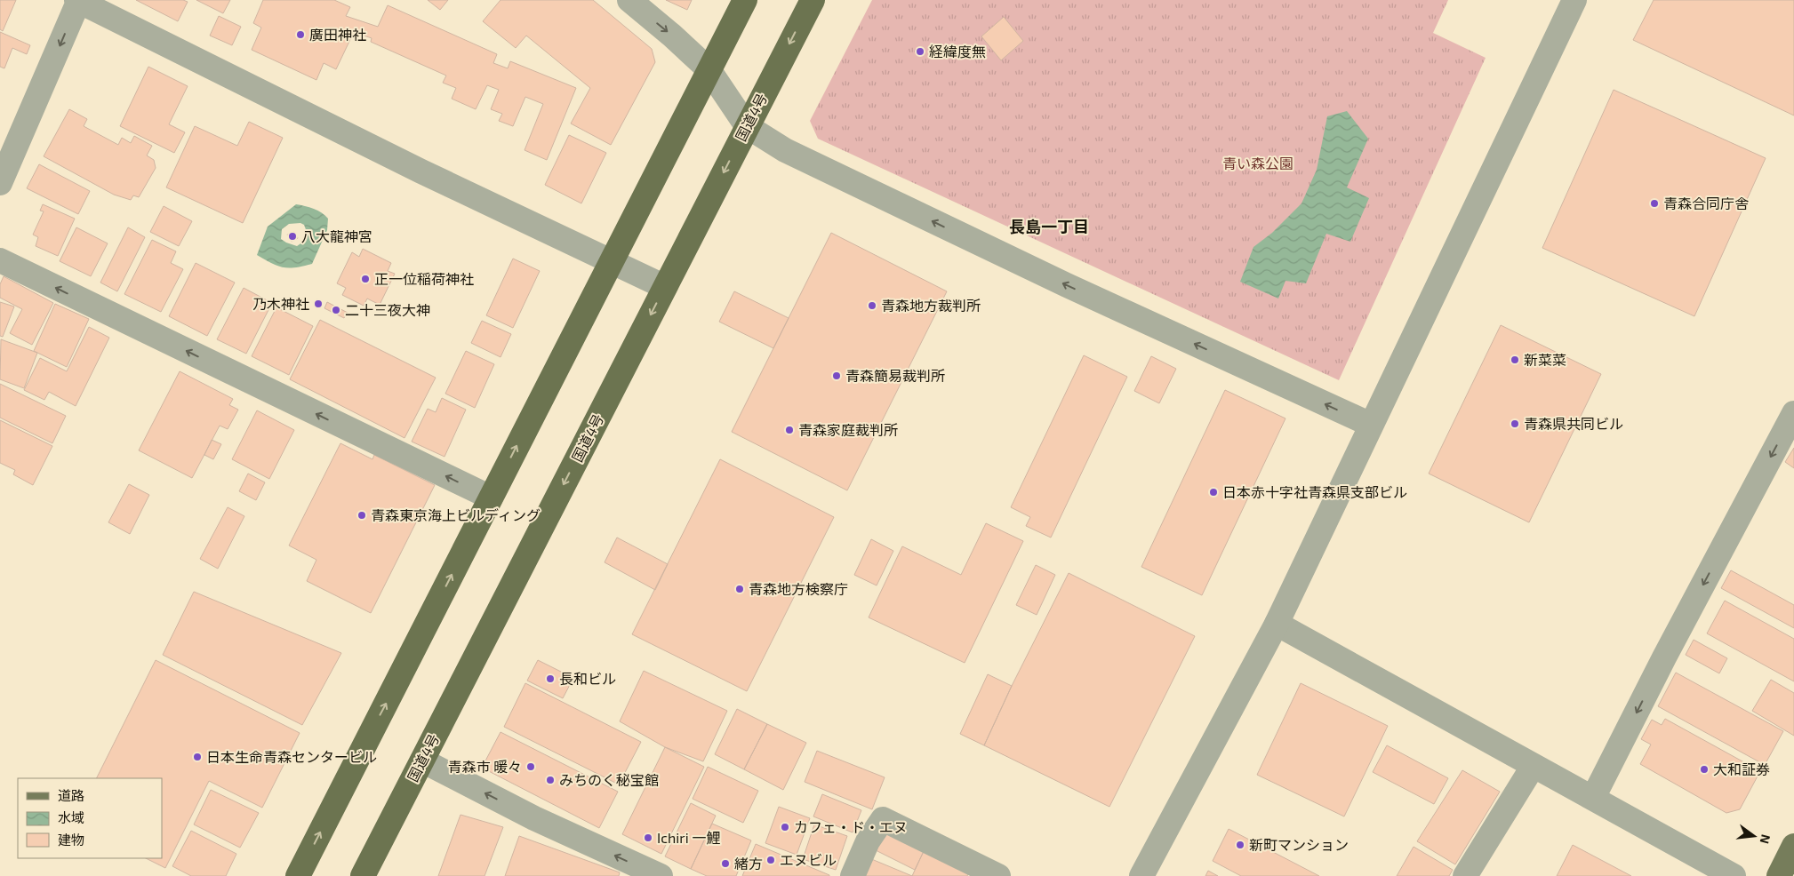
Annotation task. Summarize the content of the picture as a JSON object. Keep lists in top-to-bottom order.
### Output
{
  "streets": {
    "highway": ["国道4号"]
  },
  "districts": ["長島一丁目"],
  "parks": ["青い森公園"],
  "places": [
    "廣田神社",
    "経緯度無",
    "青森合同庁舎",
    "八大龍神宮",
    "正一位稲荷神社",
    "乃木神社",
    "青森地方裁判所",
    "二十三夜大神",
    "新菜菜",
    "青森簡易裁判所",
    "青森県共同ビル",
    "青森家庭裁判所",
    "日本赤十字社青森県支部ビル",
    "青森東京海上ビルディング",
    "青森地方検察庁",
    "長和ビル",
    "日本生命青森センタービル",
    "青森市 暖々",
    "大和証券",
    "みちのく秘宝館",
    "カフェ・ド・エヌ",
    "Ichiri 一鯉",
    "新町マンション",
    "エヌビル",
    "緒方"
  ],
  "legend": ["道路", "水域", "建物"],
  "north": "right"
}
